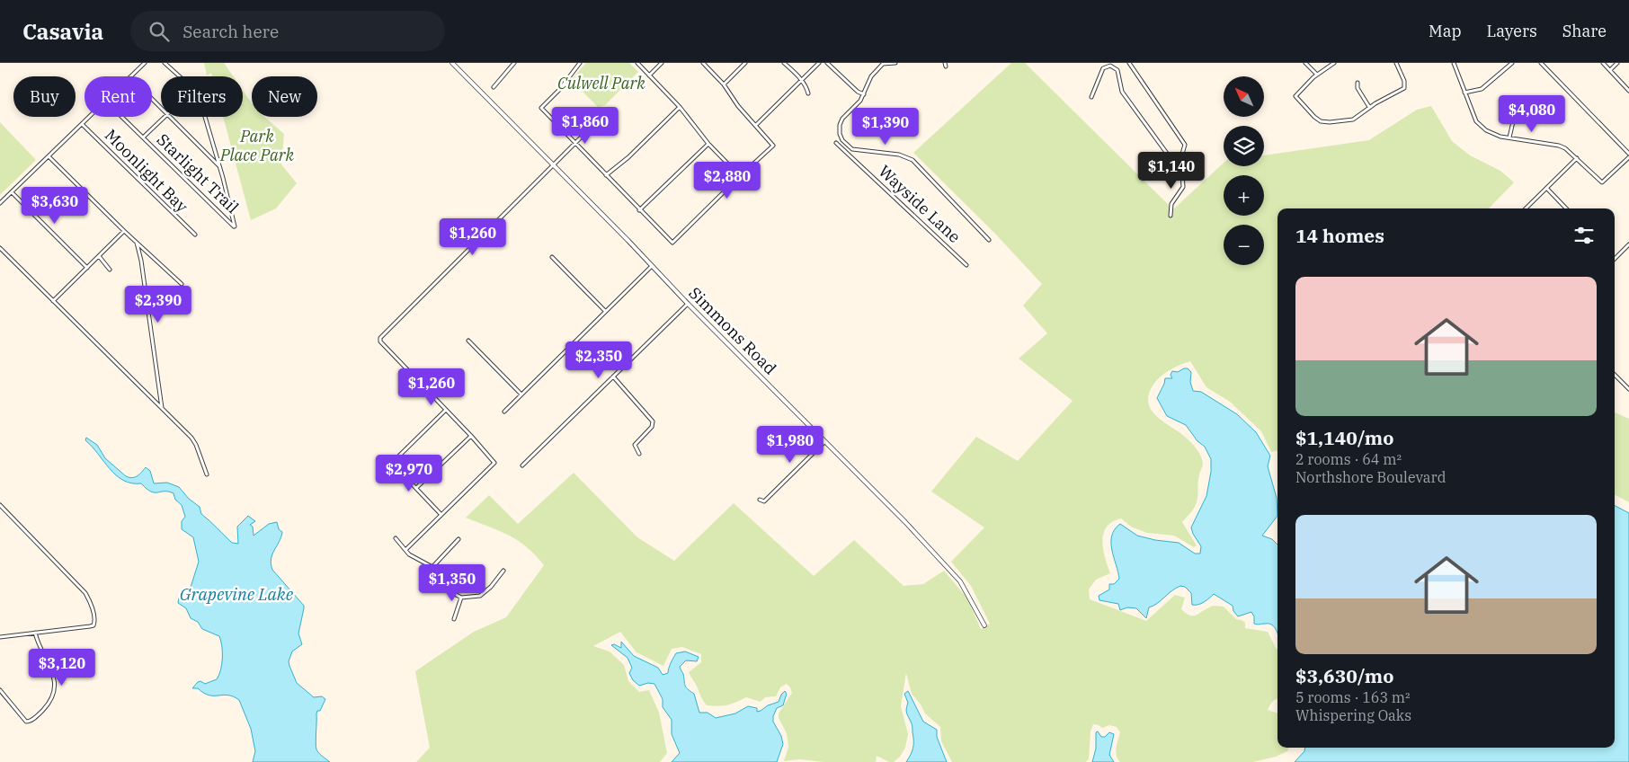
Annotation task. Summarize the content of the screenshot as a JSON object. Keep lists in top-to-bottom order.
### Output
{
  "streets": {
    "street": [
      "Moonlight Bay",
      "Starlight Trail",
      "Wayside Lane",
      "Simmons Road"
    ]
  },
  "water": ["Grapevine Lake"],
  "parks": ["Culwell Park", "Park Place Park"],
  "north": "top left",
  "page": {
    "header": "Casavia",
    "search": "Search here",
    "nav": ["Map", "Layers", "Share"],
    "map_buttons": ["+", "−"],
    "chip": [
      "Buy",
      "Rent",
      "Filters",
      "New"
    ],
    "price": [
      "$4,080",
      "$1,860",
      "$1,390",
      "$1,140",
      "$2,880",
      "$3,630",
      "$1,260",
      "$2,390",
      "$2,350",
      "$1,260",
      "$1,980",
      "$2,970",
      "$1,350",
      "$3,120"
    ],
    "heading": "14 homes",
    "list": [
      {
        "name": "$1,140/mo",
        "note": "2 rooms · 64 m² · Northshore Boulevard"
      },
      {
        "name": "$3,630/mo",
        "note": "5 rooms · 163 m² · Whispering Oaks"
      }
    ]
  }
}
